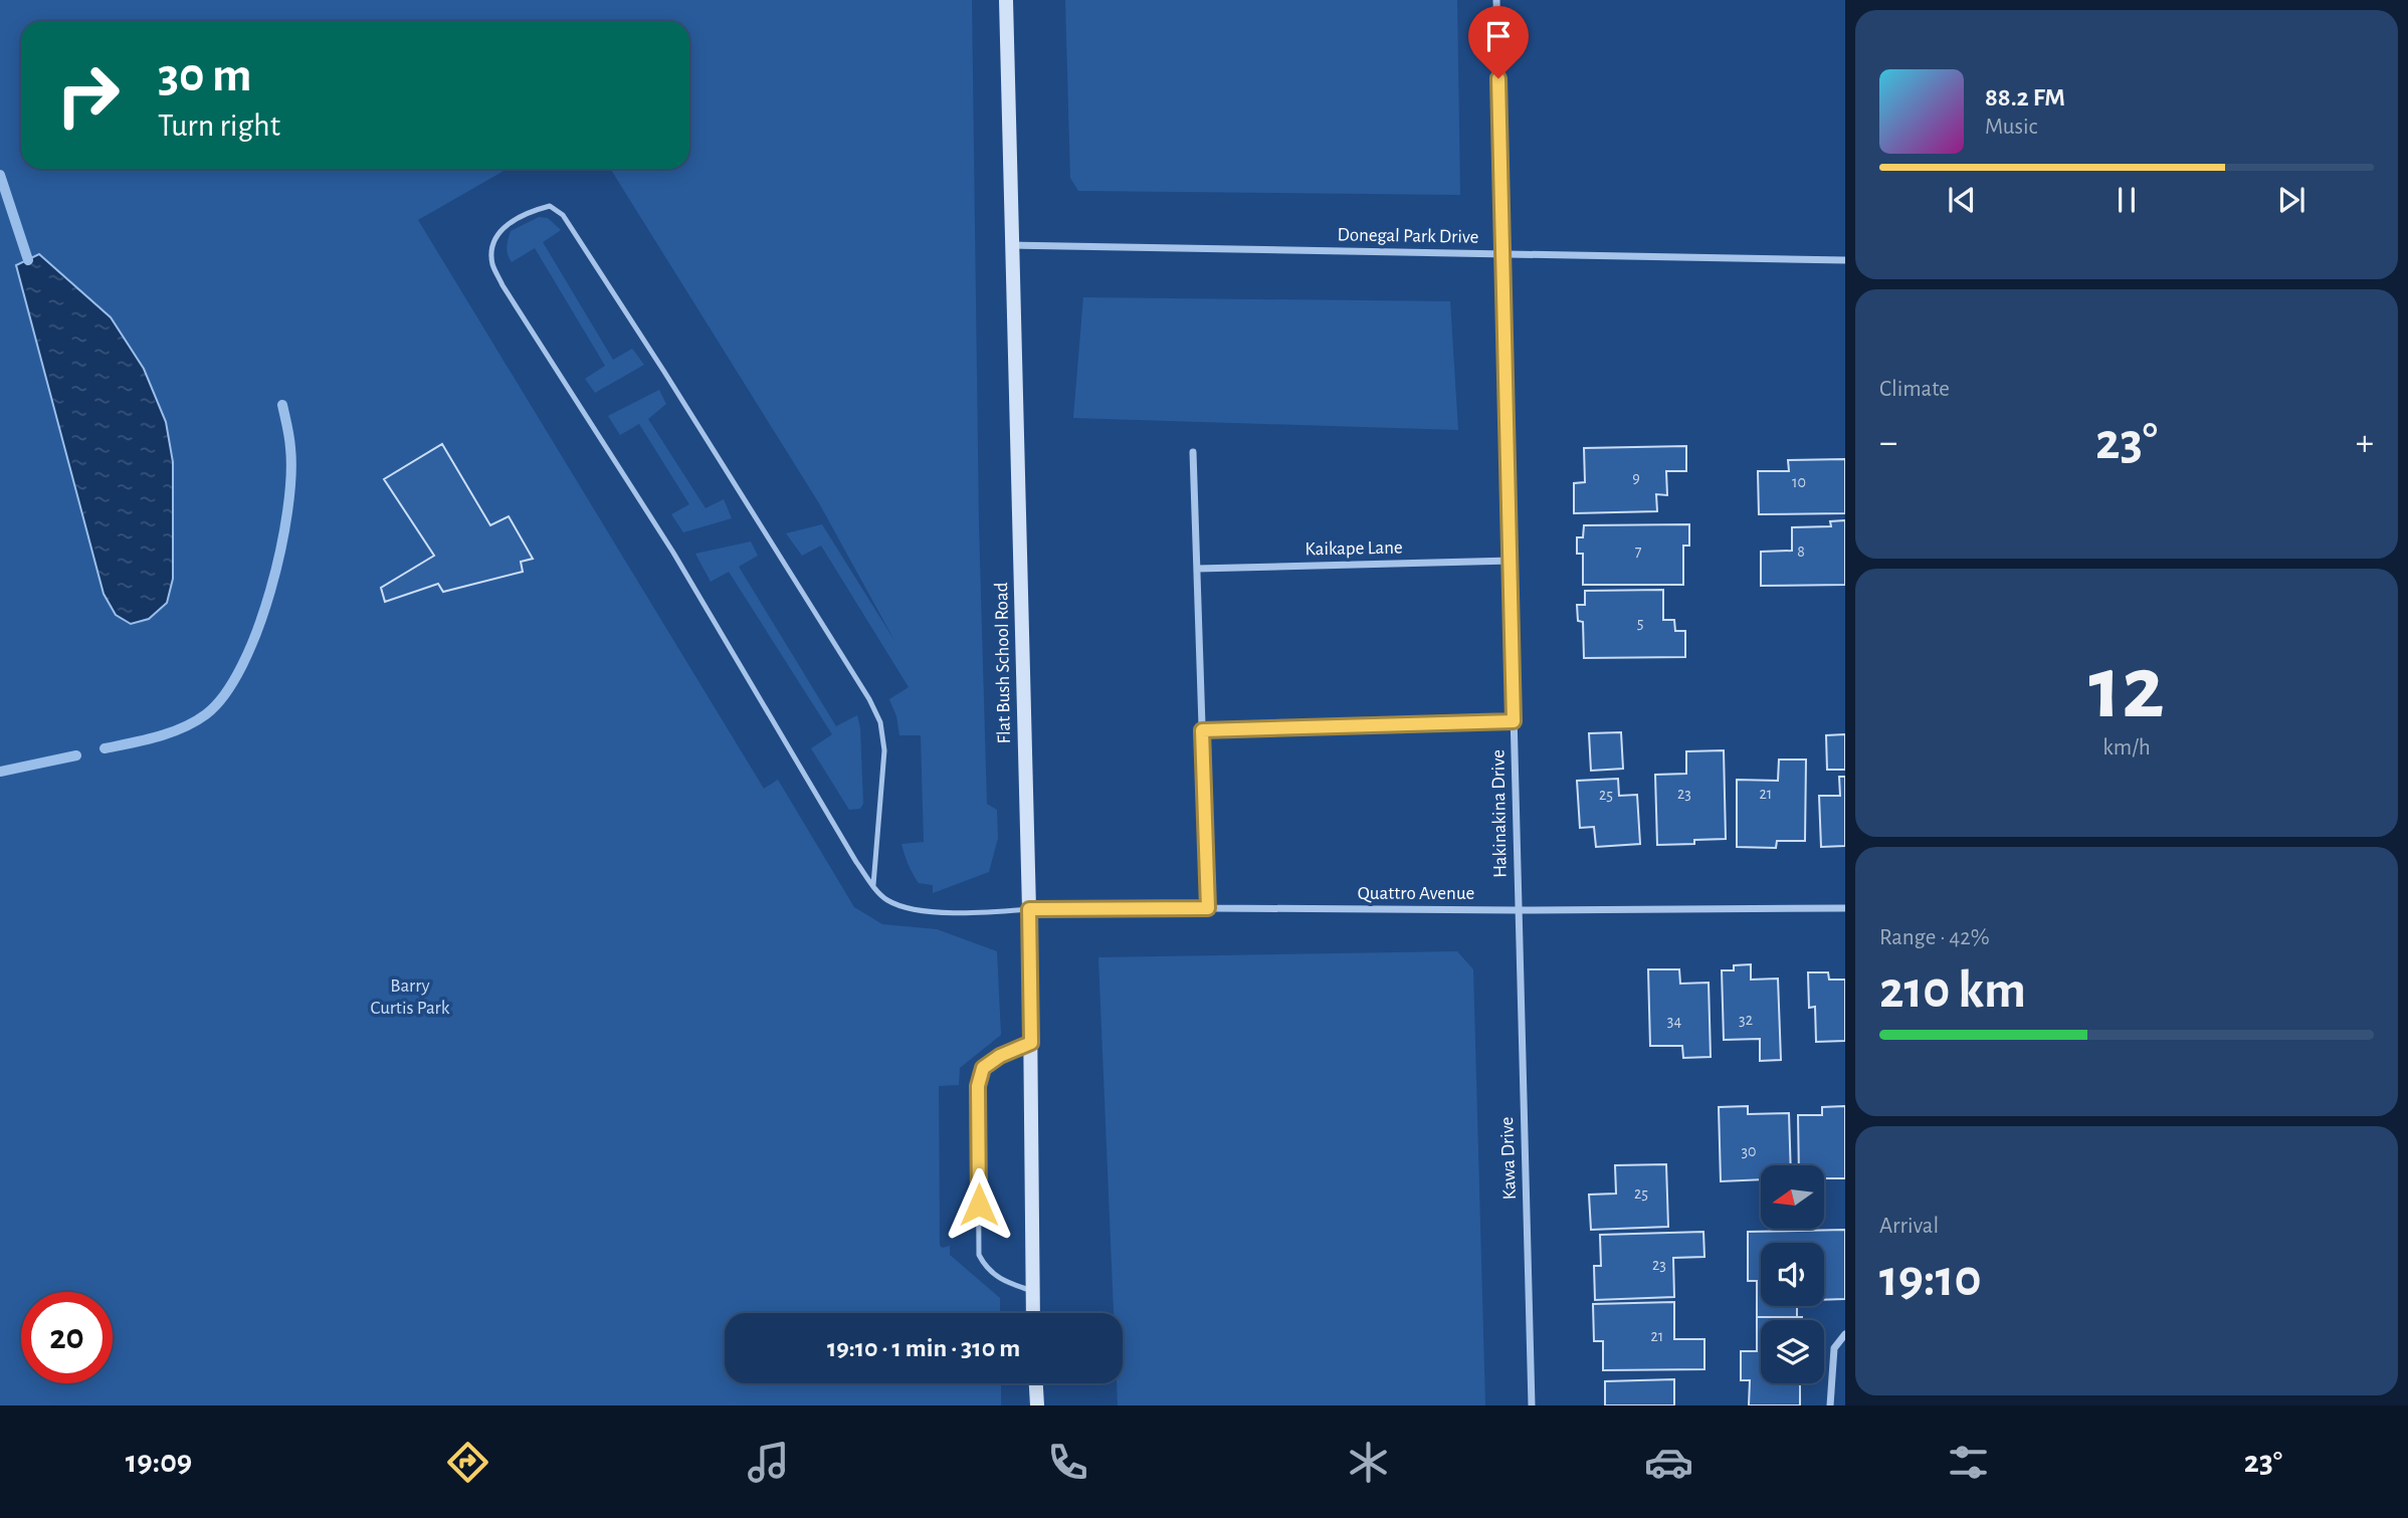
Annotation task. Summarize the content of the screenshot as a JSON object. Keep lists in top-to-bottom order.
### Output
{
  "streets": {
    "main road": ["Flat Bush School Road"],
    "street": [
      "Donegal Park Drive",
      "Kaikape Lane",
      "Hakinakina Drive",
      "Quattro Avenue",
      "Kawa Drive"
    ]
  },
  "crossings": [
    ["Donegal Park Drive", "Flat Bush School Road"],
    ["Donegal Park Drive", "Hakinakina Drive"],
    ["Kaikape Lane", "Hakinakina Drive"],
    ["Flat Bush School Road", "Quattro Avenue"],
    ["Hakinakina Drive", "Quattro Avenue"],
    ["Hakinakina Drive", "Kawa Drive"],
    ["Quattro Avenue", "Kawa Drive"]
  ],
  "parks": ["Barry Curtis Park"],
  "house_numbers": [
    "9",
    "10",
    "7",
    "8",
    "5",
    "23",
    "21",
    "25",
    "32",
    "34",
    "30",
    "25",
    "23",
    "21"
  ],
  "north": "left",
  "page": {
    "turn": ["30 m", "Turn right"],
    "song": ["88.2 FM", "Music"],
    "tile": [
      "Climate",
      ["12", "km/h"],
      ["Range · 42%", "210 km"],
      ["Arrival", "19:10"]
    ],
    "heat": ["−", "23°", "+"],
    "limit": "20",
    "trip": "19:10 · 1 min · 310 m",
    "tabs": ["19:09", "23°"]
  }
}
